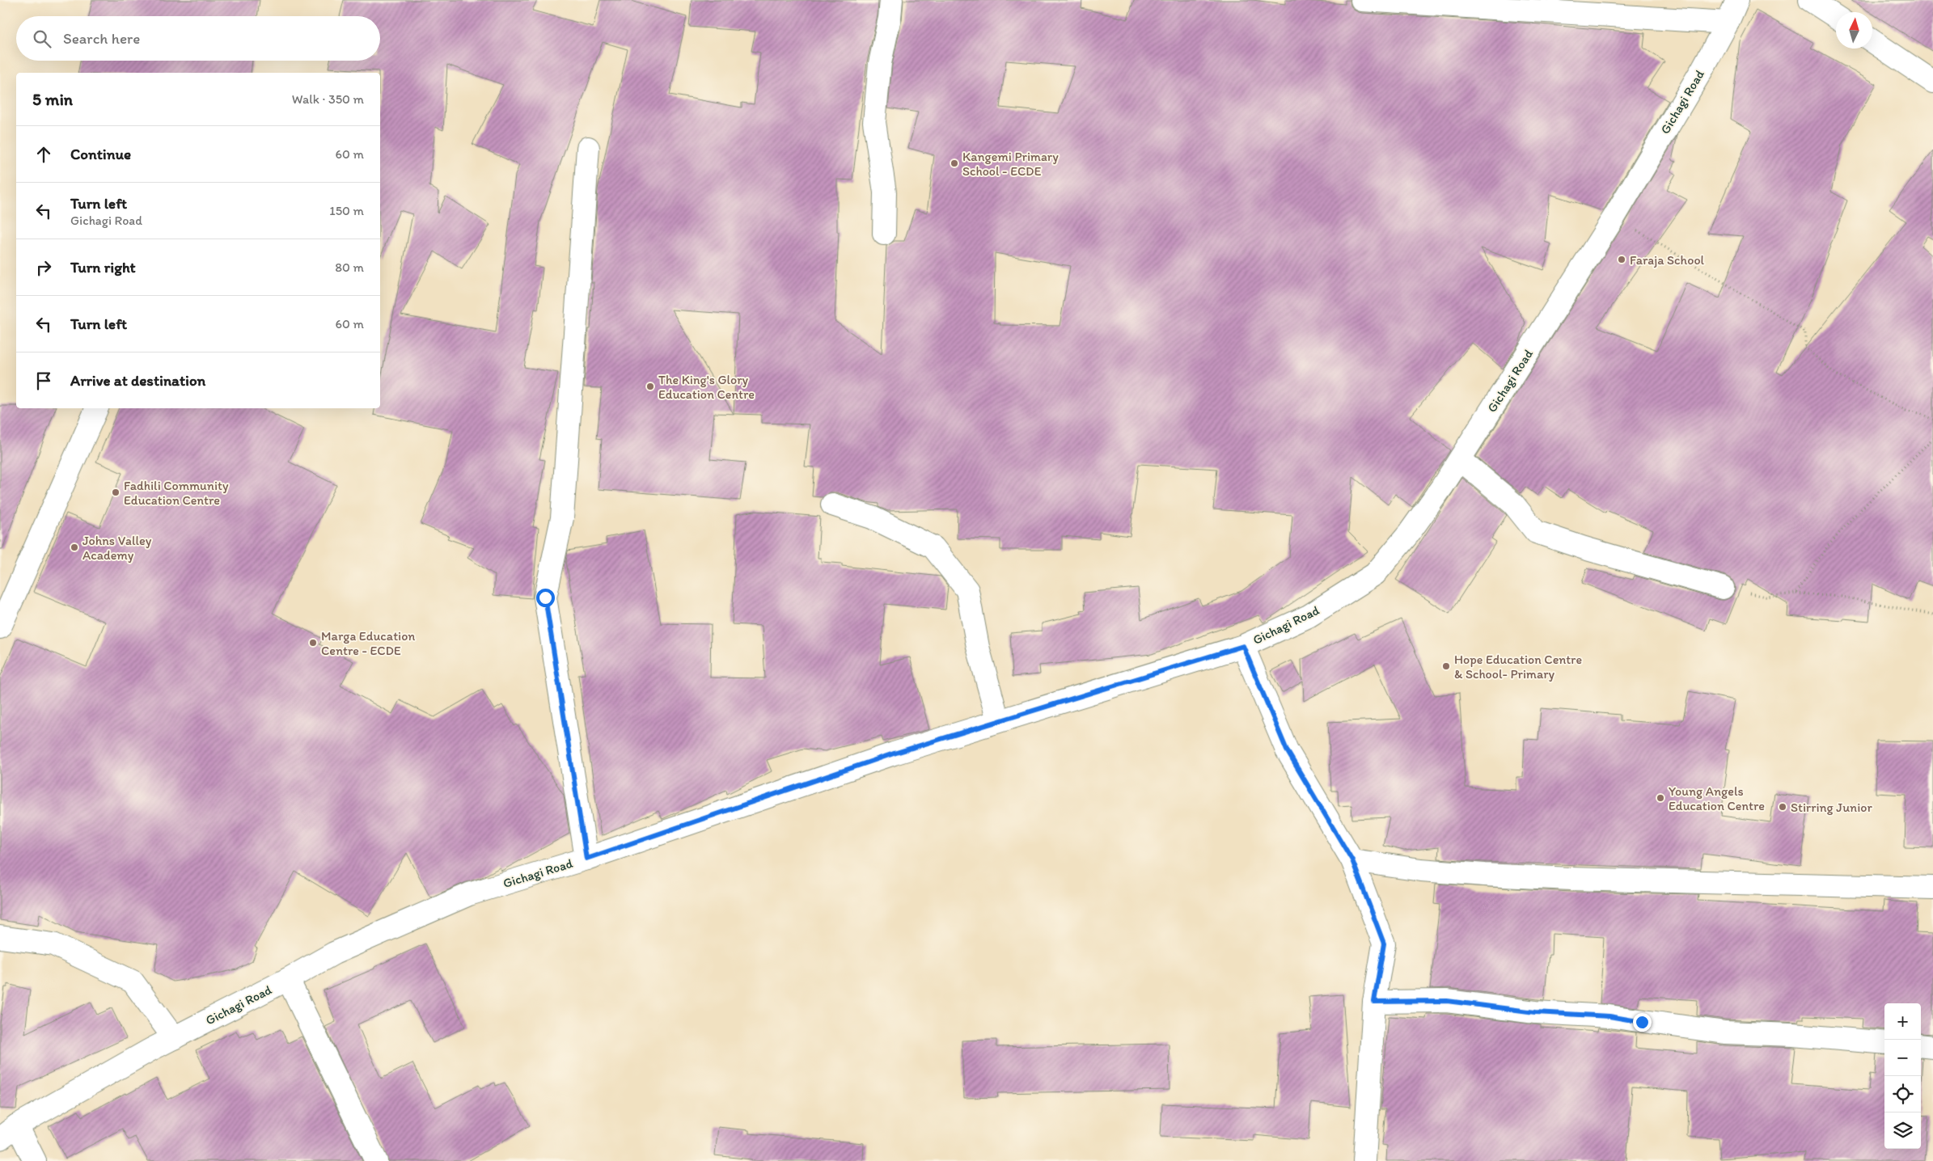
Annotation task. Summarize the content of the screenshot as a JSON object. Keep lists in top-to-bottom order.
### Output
{
  "streets": {
    "street": ["Gichagi Road"]
  },
  "places": [
    "Kangemi Primary School - ECDE",
    "Faraja School",
    "The King's Glory Education Centre",
    "Fadhili Community Education Centre",
    "Johns Valley Academy",
    "Marga Education Centre - ECDE",
    "Hope Education Centre & School- Primary",
    "Young Angels Education Centre",
    "Stirring Junior"
  ],
  "north": "top",
  "page": {
    "search": "Search here",
    "heading": ["5 min", "Walk · 350 m"],
    "list": [
      ["Continue", "60 m"],
      ["Turn left", "Gichagi Road", "150 m"],
      ["Turn right", "80 m"],
      ["Turn left", "60 m"],
      "Arrive at destination"
    ],
    "map_buttons": ["+", "−"]
  }
}
